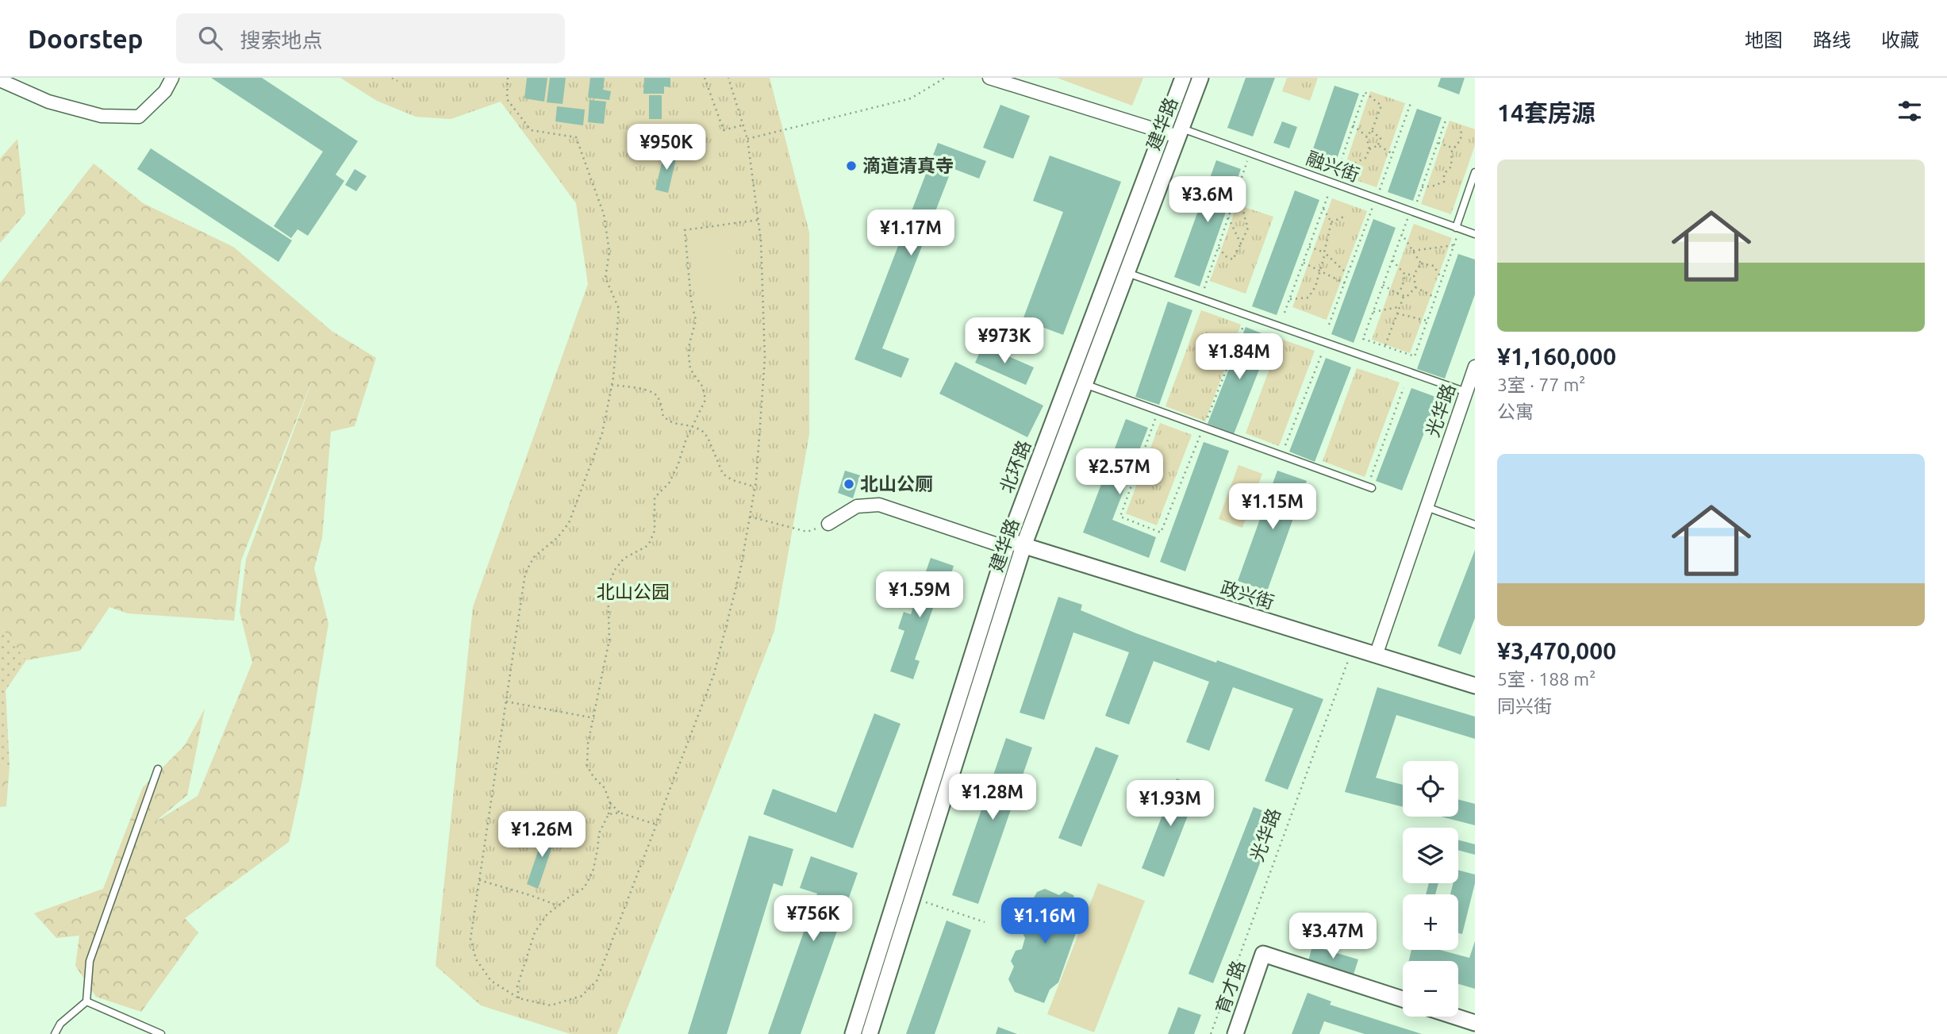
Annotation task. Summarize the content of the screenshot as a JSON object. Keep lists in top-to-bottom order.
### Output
{
  "streets": {
    "street": [
      "建华路",
      "光华路",
      "北环路",
      "政兴街",
      "育才路"
    ],
    "lane": ["融兴街"]
  },
  "crossings": [
    ["建华路", "融兴街"],
    ["建华路", "北环路"],
    ["建华路", "政兴街"],
    ["光华路", "政兴街"],
    ["北环路", "政兴街"]
  ],
  "parks": ["北山公园"],
  "places": ["滴道清真寺", "北山公厕"],
  "page": {
    "header": "Doorstep",
    "search": "搜索地点",
    "nav": ["地图", "路线", "收藏"],
    "heading": "14套房源",
    "price": [
      "¥950K",
      "¥3.6M",
      "¥1.17M",
      "¥973K",
      "¥1.84M",
      "¥2.57M",
      "¥1.15M",
      "¥1.59M",
      "¥1.28M",
      "¥1.93M",
      "¥1.26M",
      "¥756K",
      "¥1.16M",
      "¥3.47M"
    ],
    "list": [
      {
        "name": "¥1,160,000",
        "note": "3室 · 77 m² · 公寓"
      },
      {
        "name": "¥3,470,000",
        "note": "5室 · 188 m² · 同兴街"
      }
    ],
    "map_buttons": ["+", "−"]
  }
}
